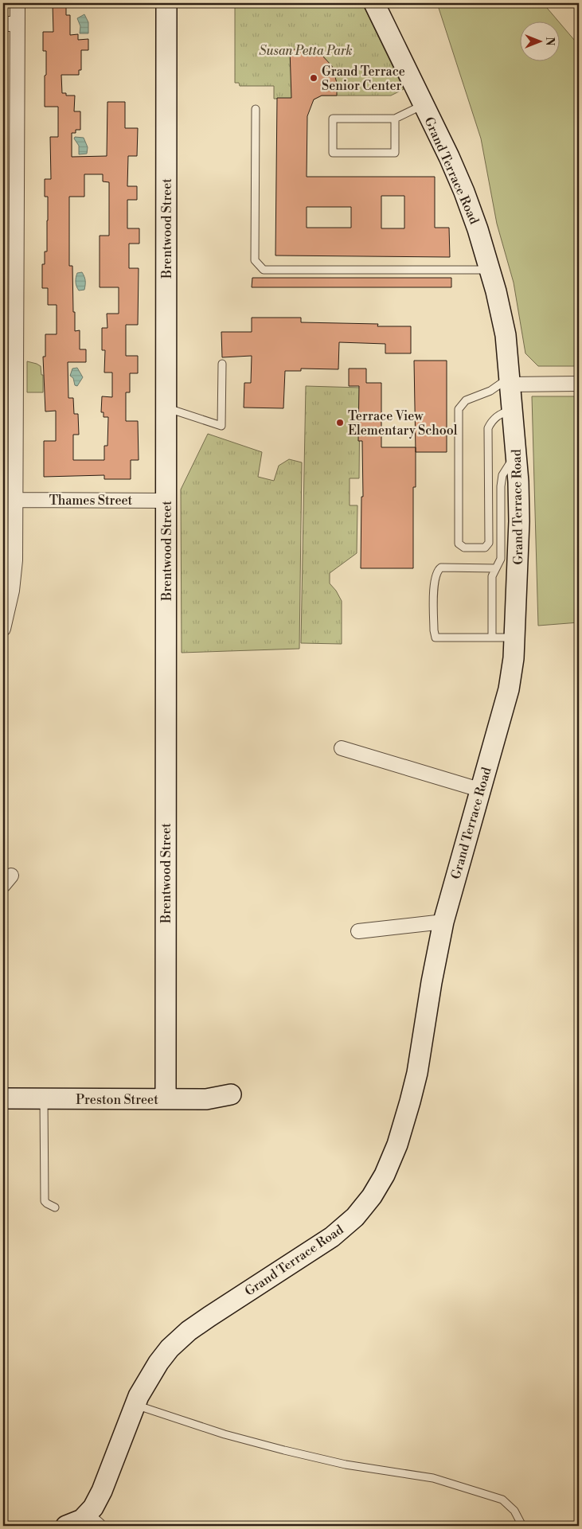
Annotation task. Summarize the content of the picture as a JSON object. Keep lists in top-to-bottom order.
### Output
{
  "streets": {
    "street": [
      "Grand Terrace Road",
      "Brentwood Street",
      "Thames Street",
      "Preston Street"
    ]
  },
  "crossings": [
    ["Brentwood Street", "Thames Street"],
    ["Brentwood Street", "Preston Street"]
  ],
  "parks": ["Susan Petta Park"],
  "places": ["Grand Terrace Senior Center", "Terrace View Elementary School"],
  "north": "right"
}
